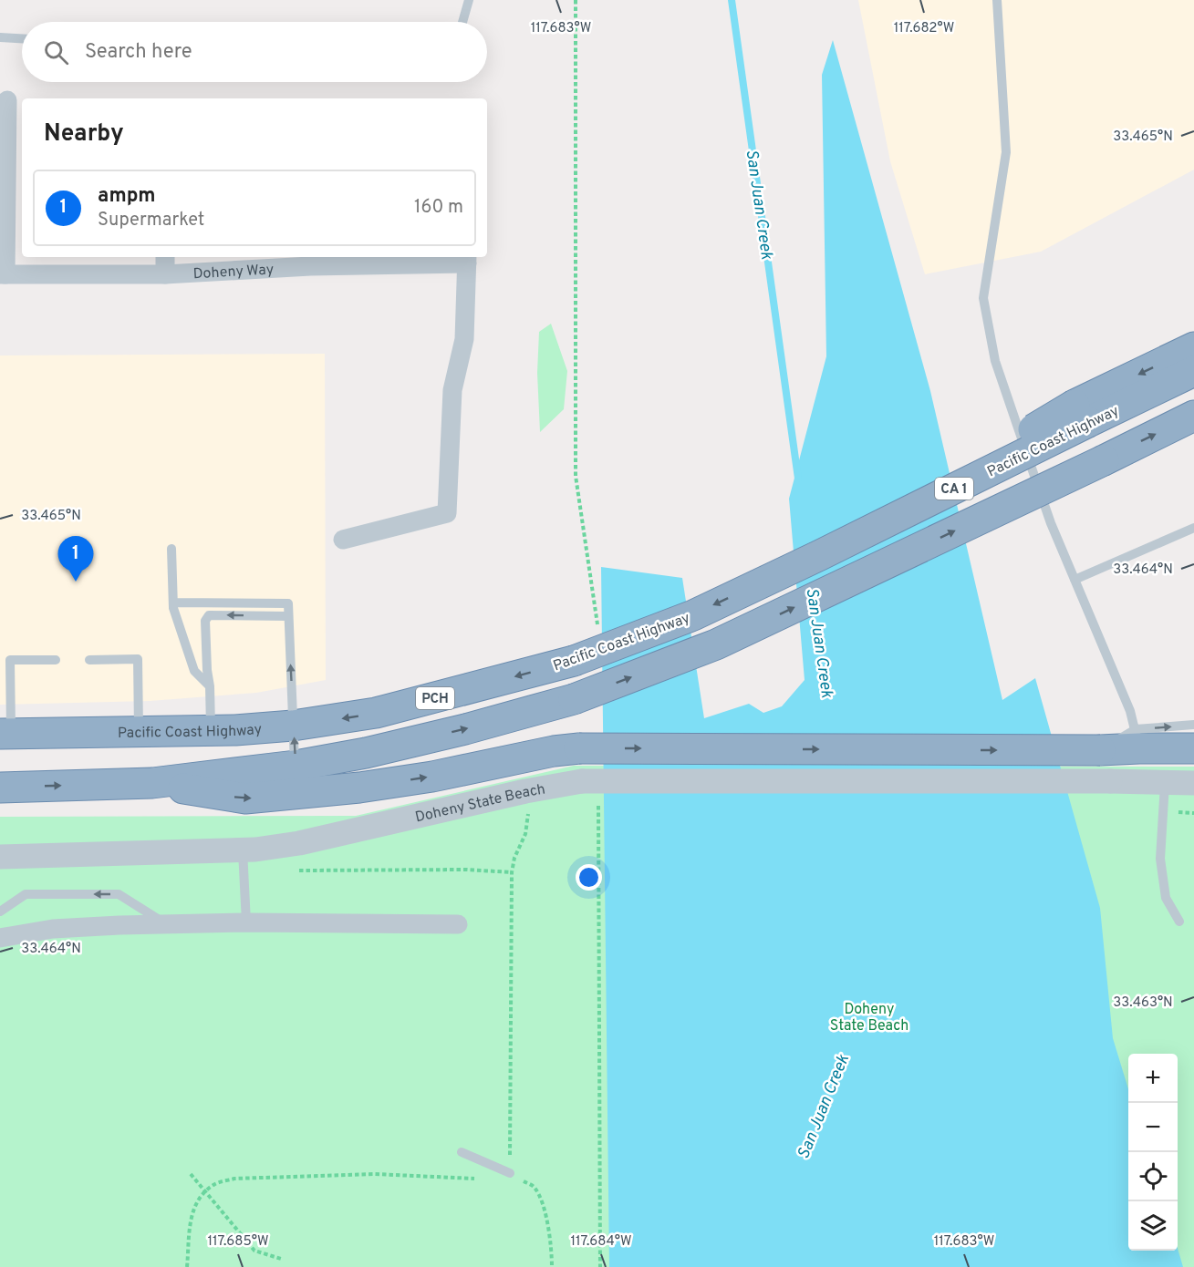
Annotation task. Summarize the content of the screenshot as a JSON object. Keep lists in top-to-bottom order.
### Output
{
  "streets": {
    "highway": ["Pacific Coast Highway", "CA 1", "PCH"],
    "street": ["Doheny Way", "Doheny State Beach"]
  },
  "crossings": [
    ["CA 1", "PCH"]
  ],
  "water": ["San Juan Creek"],
  "parks": ["Doheny State Beach"],
  "page": {
    "search": "Search here",
    "heading": "Nearby",
    "list": [
      {
        "mark": "1",
        "name": "ampm",
        "note": "Supermarket",
        "value": "160 m"
      }
    ],
    "pins": "1",
    "map_buttons": ["+", "−"]
  },
  "coordinates": [
    "117.683°W",
    "117.682°W",
    "33.465°N",
    "33.464°N",
    "33.463°N",
    "117.685°W",
    "117.684°W"
  ]
}
